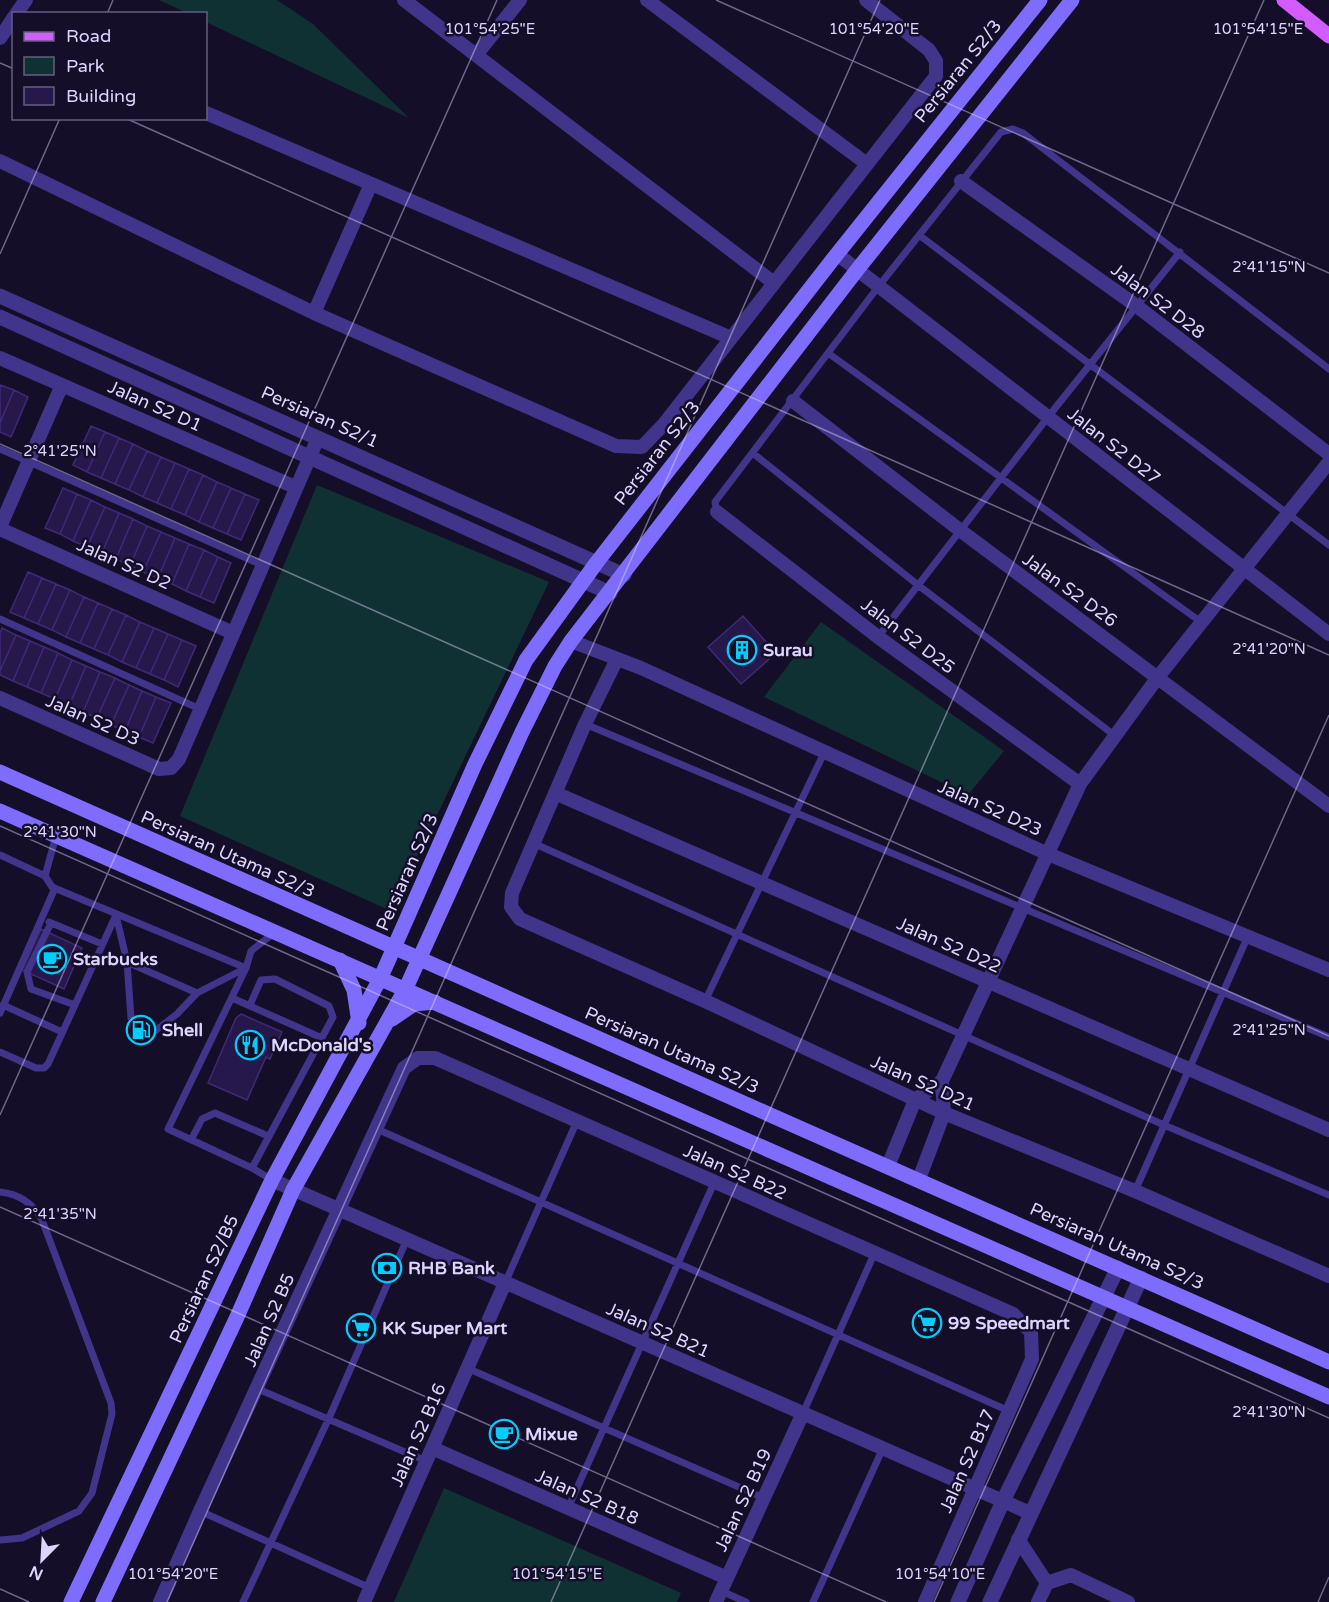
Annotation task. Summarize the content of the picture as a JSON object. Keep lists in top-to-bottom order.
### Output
{
  "streets": {
    "main road": ["Persiaran S2/3", "Persiaran Utama S2/3", "Persiaran S2/B5"],
    "street": [
      "Jalan S2 D28",
      "Jalan S2 D1",
      "Persiaran S2/1",
      "Jalan S2 D27",
      "Jalan S2 D2",
      "Jalan S2 D26",
      "Jalan S2 D25",
      "Jalan S2 D3",
      "Jalan S2 D23",
      "Jalan S2 D22",
      "Jalan S2 D21",
      "Jalan S2 B22",
      "Jalan S2 B5",
      "Jalan S2 B21",
      "Jalan S2 B16",
      "Jalan S2 B17",
      "Jalan S2 B18",
      "Jalan S2 B19"
    ]
  },
  "crossings": [
    ["Persiaran S2/3", "Persiaran S2/1"],
    ["Persiaran S2/3", "Jalan S2 D27"],
    ["Persiaran S2/3", "Persiaran Utama S2/3"],
    ["Persiaran S2/3", "Persiaran S2/B5"],
    ["Jalan S2 B22", "Jalan S2 B5"],
    ["Jalan S2 B22", "Jalan S2 B17"],
    ["Persiaran S2/B5", "Jalan S2 B21"],
    ["Jalan S2 B5", "Jalan S2 B21"],
    ["Jalan S2 B21", "Jalan S2 B16"],
    ["Jalan S2 B21", "Jalan S2 B17"],
    ["Jalan S2 B21", "Jalan S2 B19"],
    ["Jalan S2 B16", "Jalan S2 B18"],
    ["Jalan S2 B18", "Jalan S2 B19"]
  ],
  "places": {
    "building": ["Surau"],
    "cafe": ["Starbucks", "Mixue"],
    "fuel station": ["Shell"],
    "restaurant": ["McDonald's"],
    "bank": ["RHB Bank"],
    "supermarket": ["99 Speedmart", "KK Super Mart"]
  },
  "legend": ["Road", "Park", "Building"],
  "north": "bottom left",
  "coordinates": [
    "101°54'20\"E",
    "101°54'15\"E",
    "101°54'25\"E",
    "2°41'15\"N",
    "2°41'25\"N",
    "2°41'20\"N",
    "2°41'30\"N",
    "2°41'35\"N",
    "101°54'10\"E"
  ]
}
